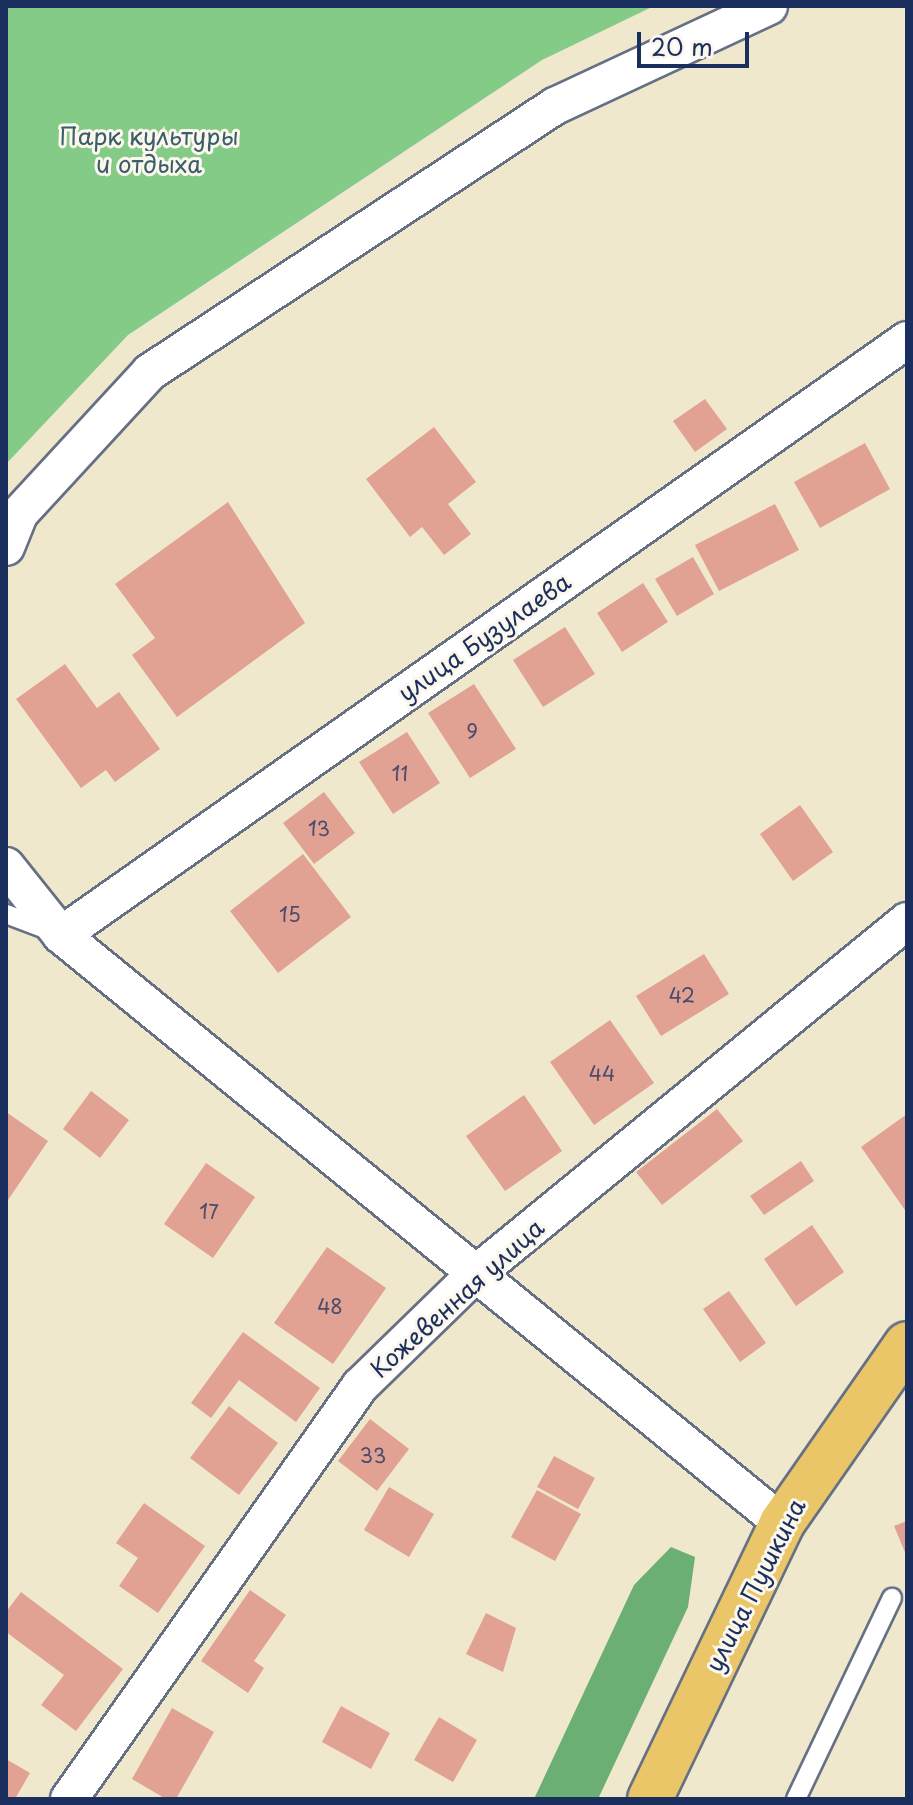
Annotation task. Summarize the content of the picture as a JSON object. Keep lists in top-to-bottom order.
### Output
{
  "streets": {
    "main road": ["улица Пушкина"],
    "street": ["улица Бузулаева", "Кожевенная улица"]
  },
  "parks": ["Парк культуры и отдыха"],
  "house_numbers": [
    "9",
    "11",
    "13",
    "15",
    "42",
    "44",
    "17",
    "48",
    "33"
  ],
  "scale_bar": "20 m"
}
